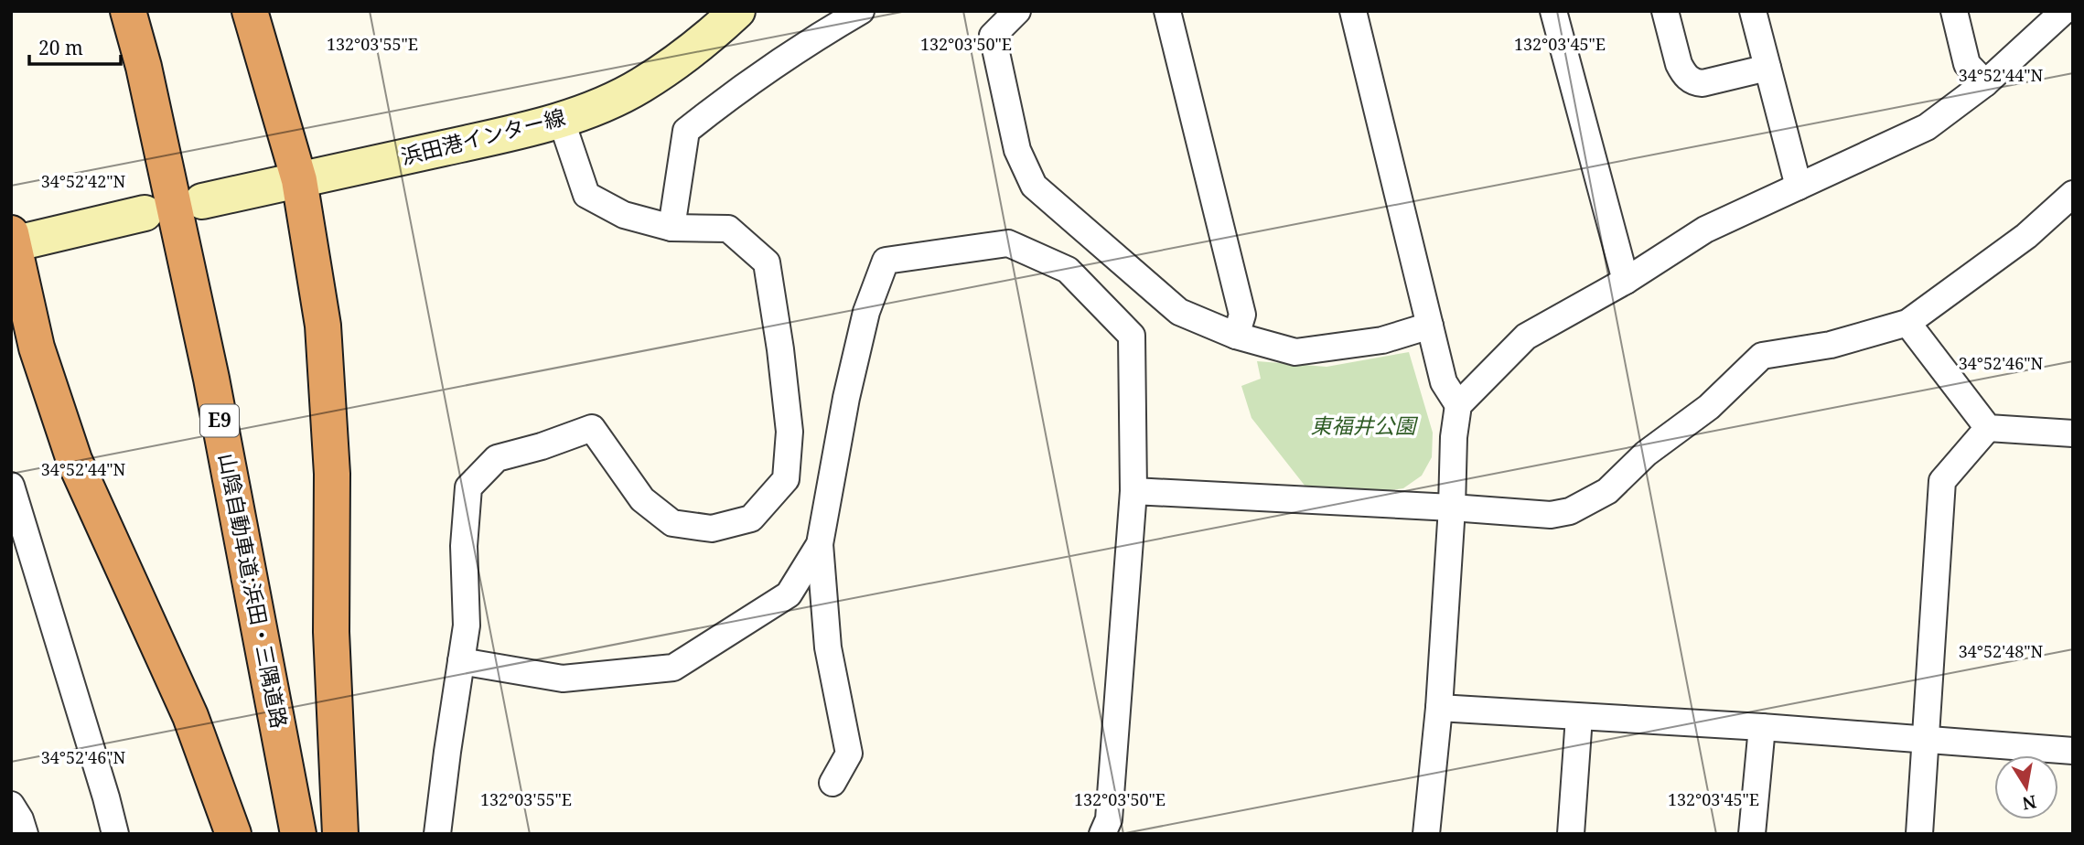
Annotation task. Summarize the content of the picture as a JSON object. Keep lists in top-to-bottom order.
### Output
{
  "streets": {
    "highway": ["E9", "山陰自動車道;浜田・三隅道路"],
    "main road": ["浜田港インター線"]
  },
  "parks": ["東福井公園"],
  "scale_bar": "20 m",
  "north": "bottom",
  "coordinates": [
    "132°03'55\"E",
    "132°03'50\"E",
    "132°03'45\"E",
    "34°52'44\"N",
    "34°52'42\"N",
    "34°52'46\"N",
    "34°52'48\"N"
  ]
}
